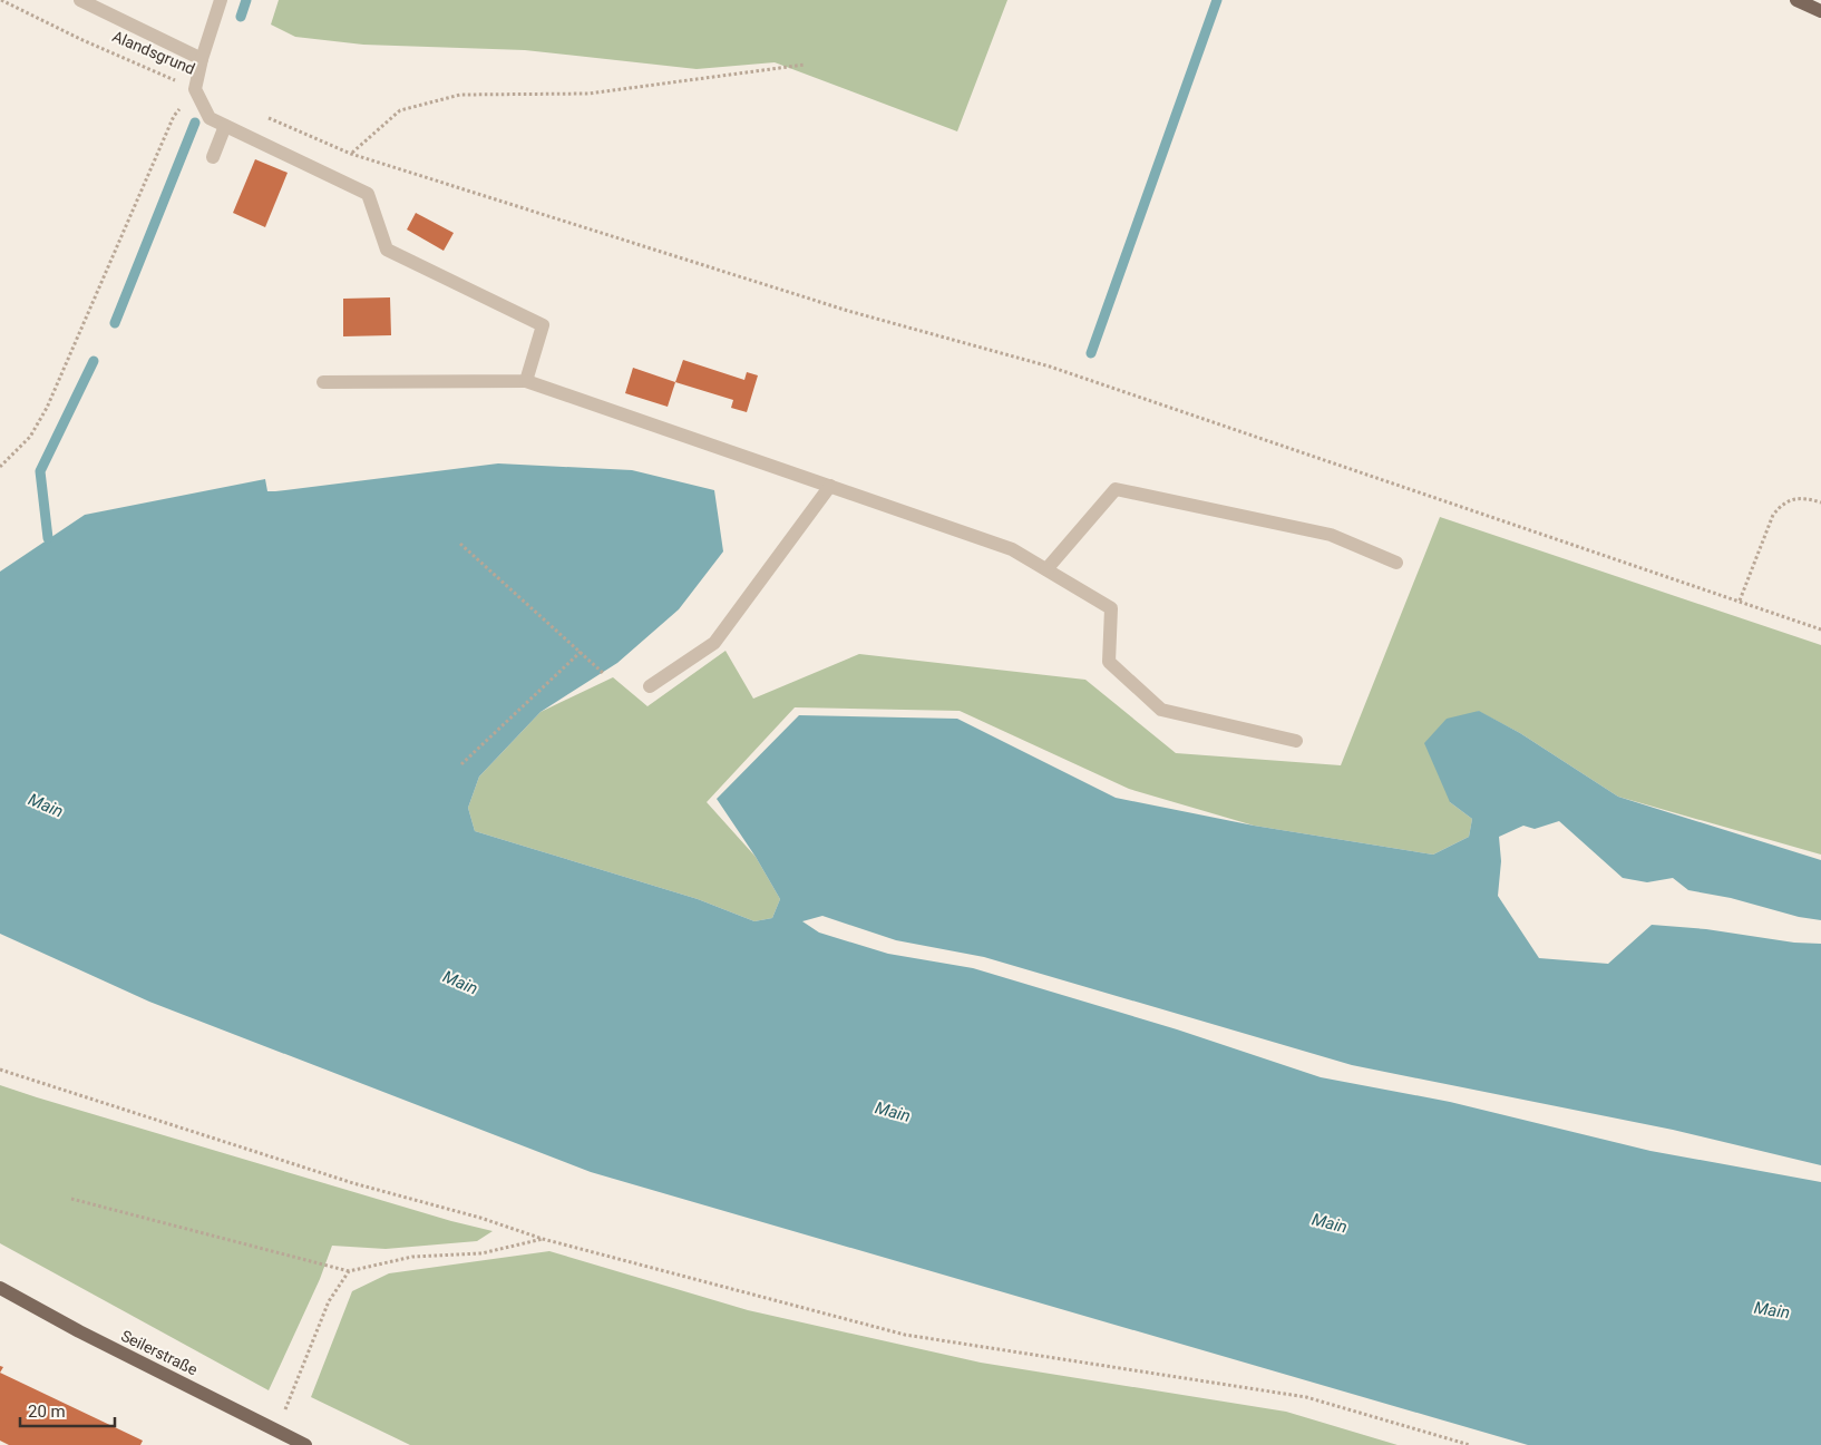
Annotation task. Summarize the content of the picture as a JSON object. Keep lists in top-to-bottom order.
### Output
{
  "streets": {
    "main road": ["Seilerstraße"],
    "street": ["Alandsgrund"]
  },
  "water": ["Main"],
  "scale_bar": "20 m"
}
